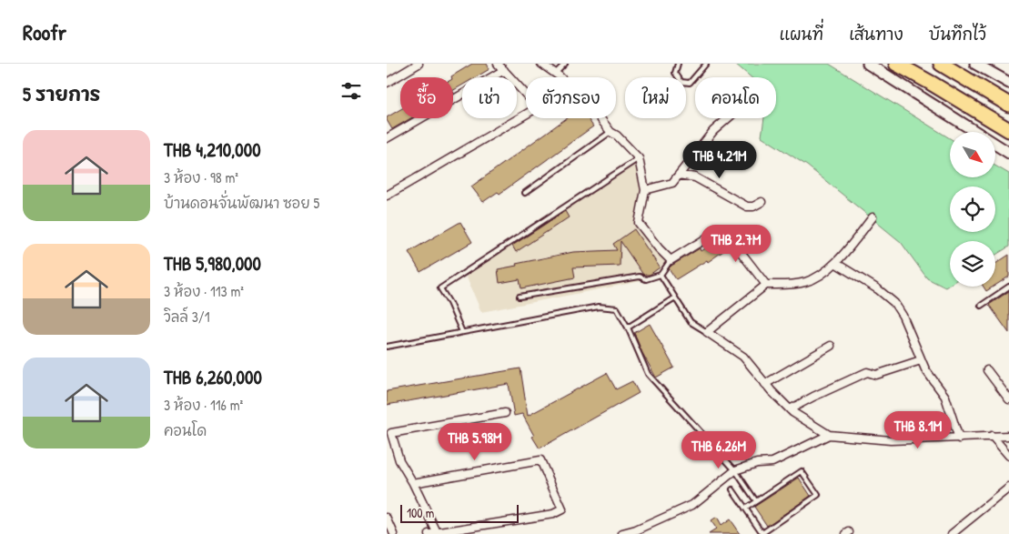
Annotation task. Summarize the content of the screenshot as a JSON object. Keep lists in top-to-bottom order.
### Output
{
  "scale_bar": "100 m",
  "north": "bottom right",
  "page": {
    "header": "Roofr",
    "nav": ["แผนที่", "เส้นทาง", "บันทึกไว้"],
    "heading": "5 รายการ",
    "chip": [
      "ซื้อ",
      "เช่า",
      "ตัวกรอง",
      "ใหม่",
      "คอนโด"
    ],
    "list": [
      {
        "name": "THB 4,210,000",
        "note": "3 ห้อง · 98 m² · บ้านดอนจั่นพัฒนา ซอย 5"
      },
      {
        "name": "THB 5,980,000",
        "note": "3 ห้อง · 113 m² · วิลล์ 3/1"
      },
      {
        "name": "THB 6,260,000",
        "note": "3 ห้อง · 116 m² · คอนโด"
      }
    ],
    "price": [
      "THB 4.21M",
      "THB 2.7M",
      "THB 8.1M",
      "THB 5.98M",
      "THB 6.26M"
    ],
    "scale": "100 m"
  }
}
